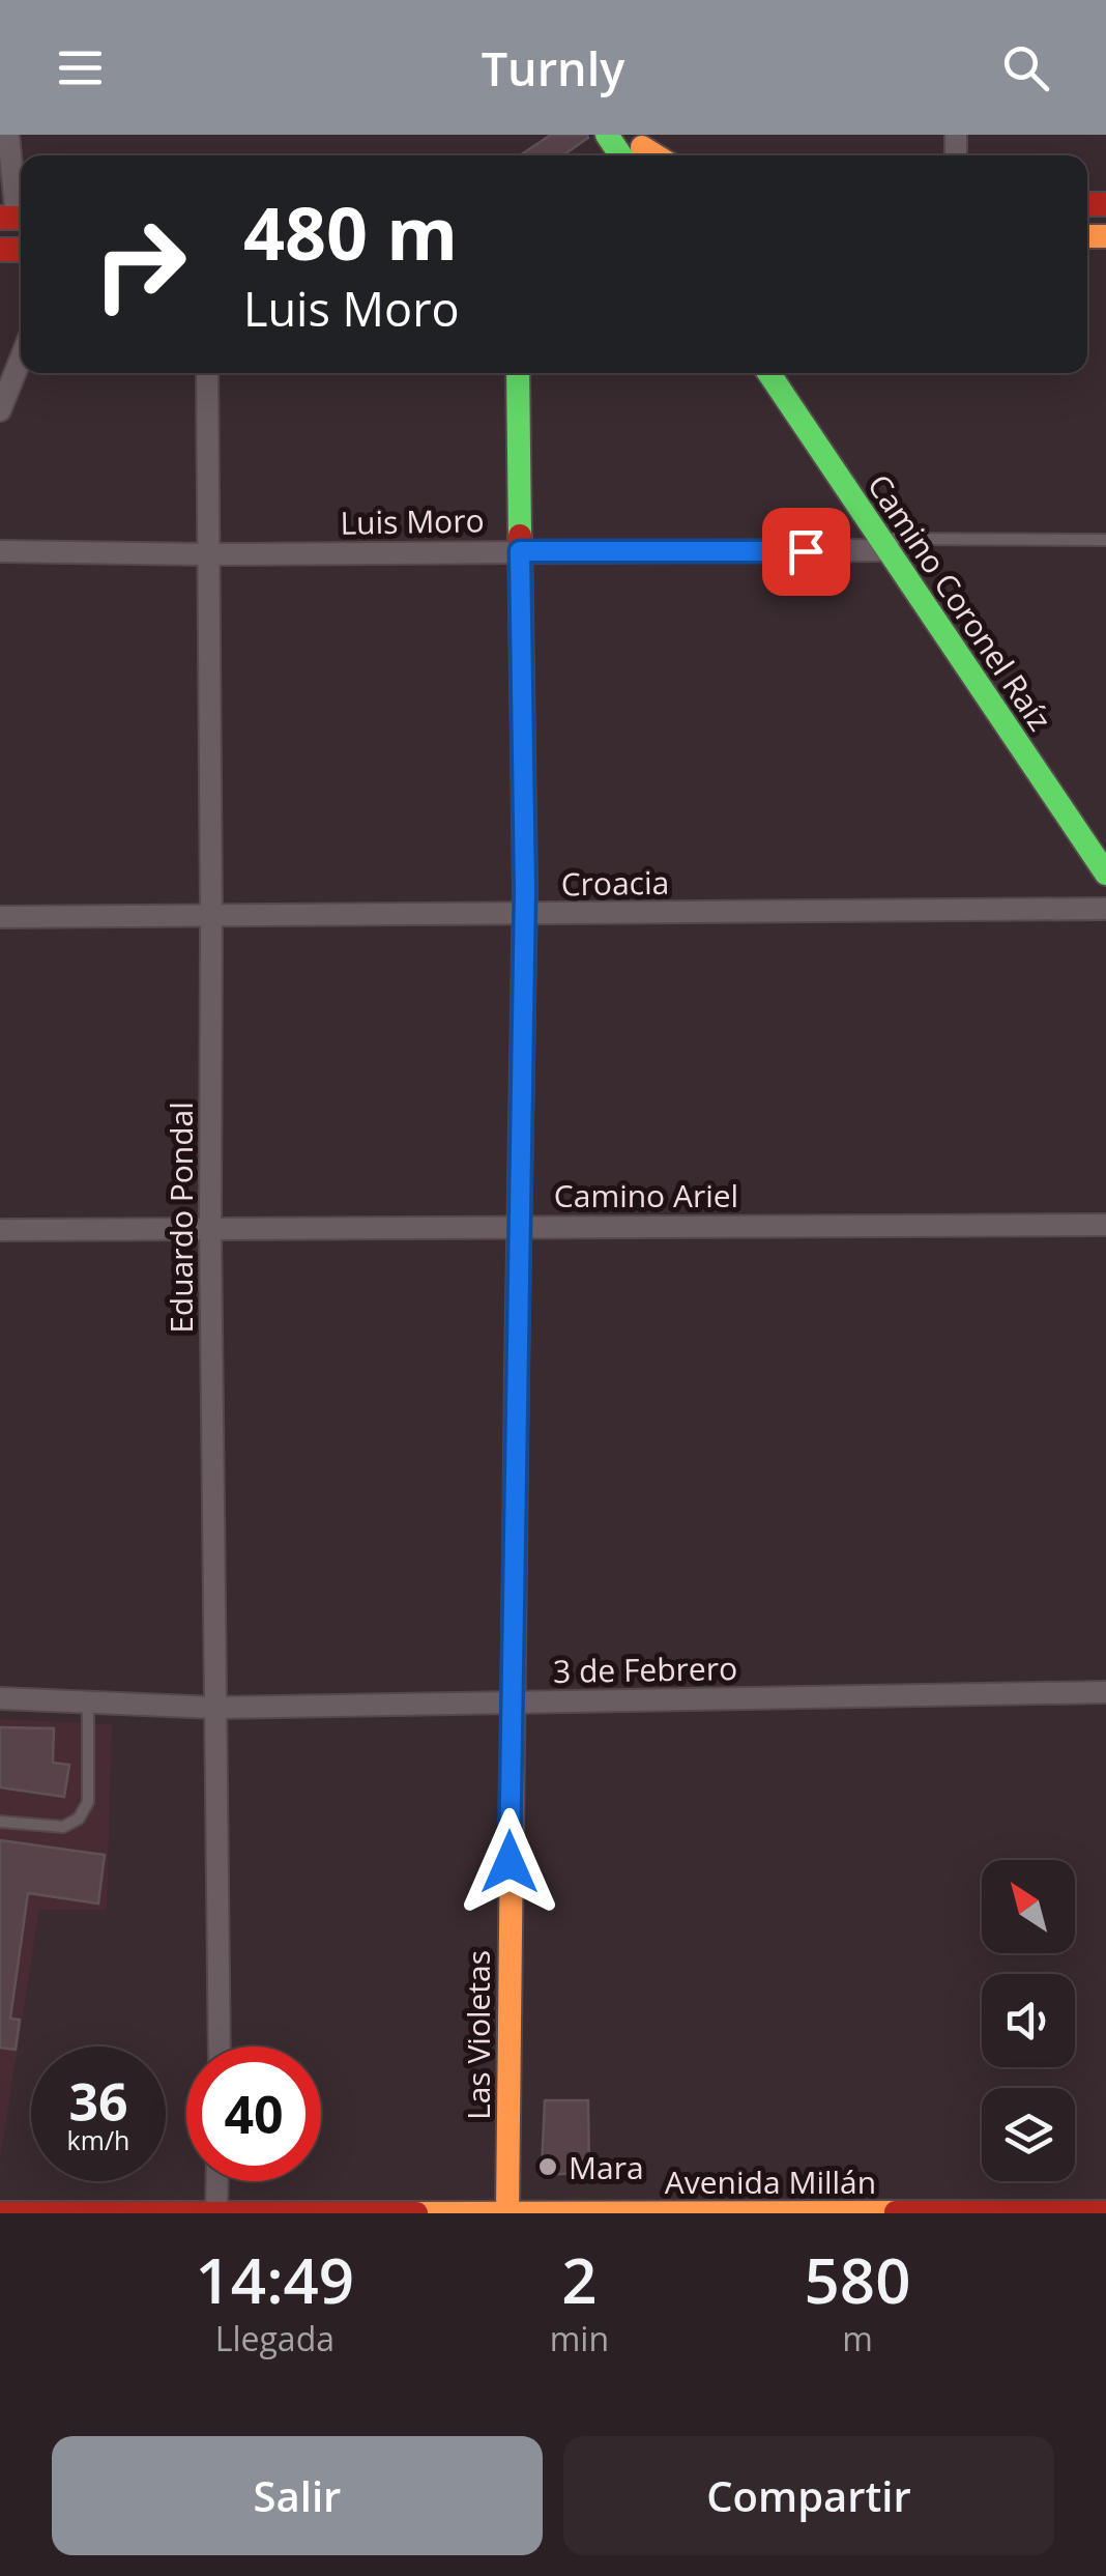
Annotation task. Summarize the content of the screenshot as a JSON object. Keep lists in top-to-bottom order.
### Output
{
  "streets": {
    "street": [
      "Luis Moro",
      "Camino Coronel Raíz",
      "Croacia",
      "Camino Ariel",
      "Eduardo Pondal",
      "3 de Febrero",
      "Las Violetas",
      "Avenida Millán"
    ]
  },
  "crossings": [
    ["Luis Moro", "Camino Coronel Raíz"],
    ["Luis Moro", "Eduardo Pondal"],
    ["Luis Moro", "Las Violetas"],
    ["Croacia", "Eduardo Pondal"],
    ["Croacia", "Las Violetas"],
    ["Camino Ariel", "Eduardo Pondal"],
    ["Camino Ariel", "Las Violetas"],
    ["Eduardo Pondal", "3 de Febrero"],
    ["3 de Febrero", "Las Violetas"],
    ["Las Violetas", "Avenida Millán"]
  ],
  "places": ["Mara"],
  "north": "top left",
  "page": {
    "header": "Turnly",
    "turn": ["480 m", "Luis Moro"],
    "speed": "36 km/h",
    "limit": "40",
    "eta": [
      "14:49",
      "Llegada",
      "2",
      "min",
      "580",
      "m"
    ],
    "buttons": ["Salir", "Compartir"]
  }
}
